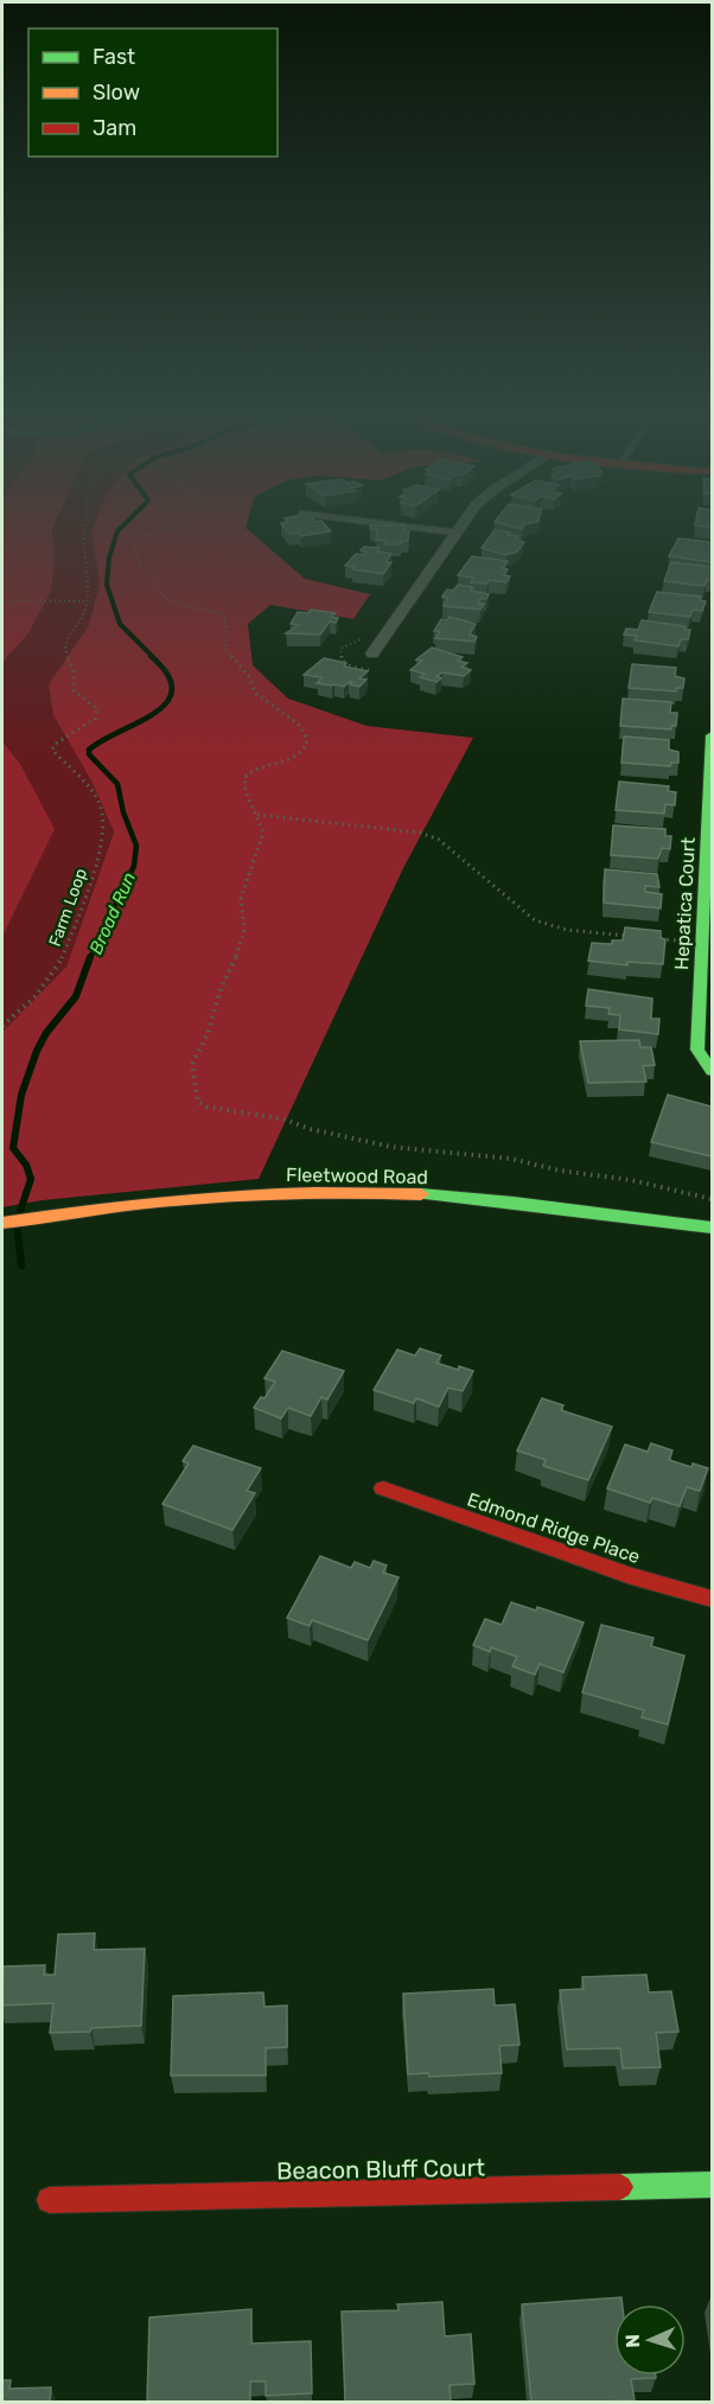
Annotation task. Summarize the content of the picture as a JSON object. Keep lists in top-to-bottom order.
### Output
{
  "streets": {
    "street": [
      "Hepatica Court",
      "Fleetwood Road",
      "Edmond Ridge Place",
      "Beacon Bluff Court"
    ],
    "path": ["Farm Loop"]
  },
  "water": ["Broad Run"],
  "legend": ["Fast", "Slow", "Jam"],
  "north": "left"
}
